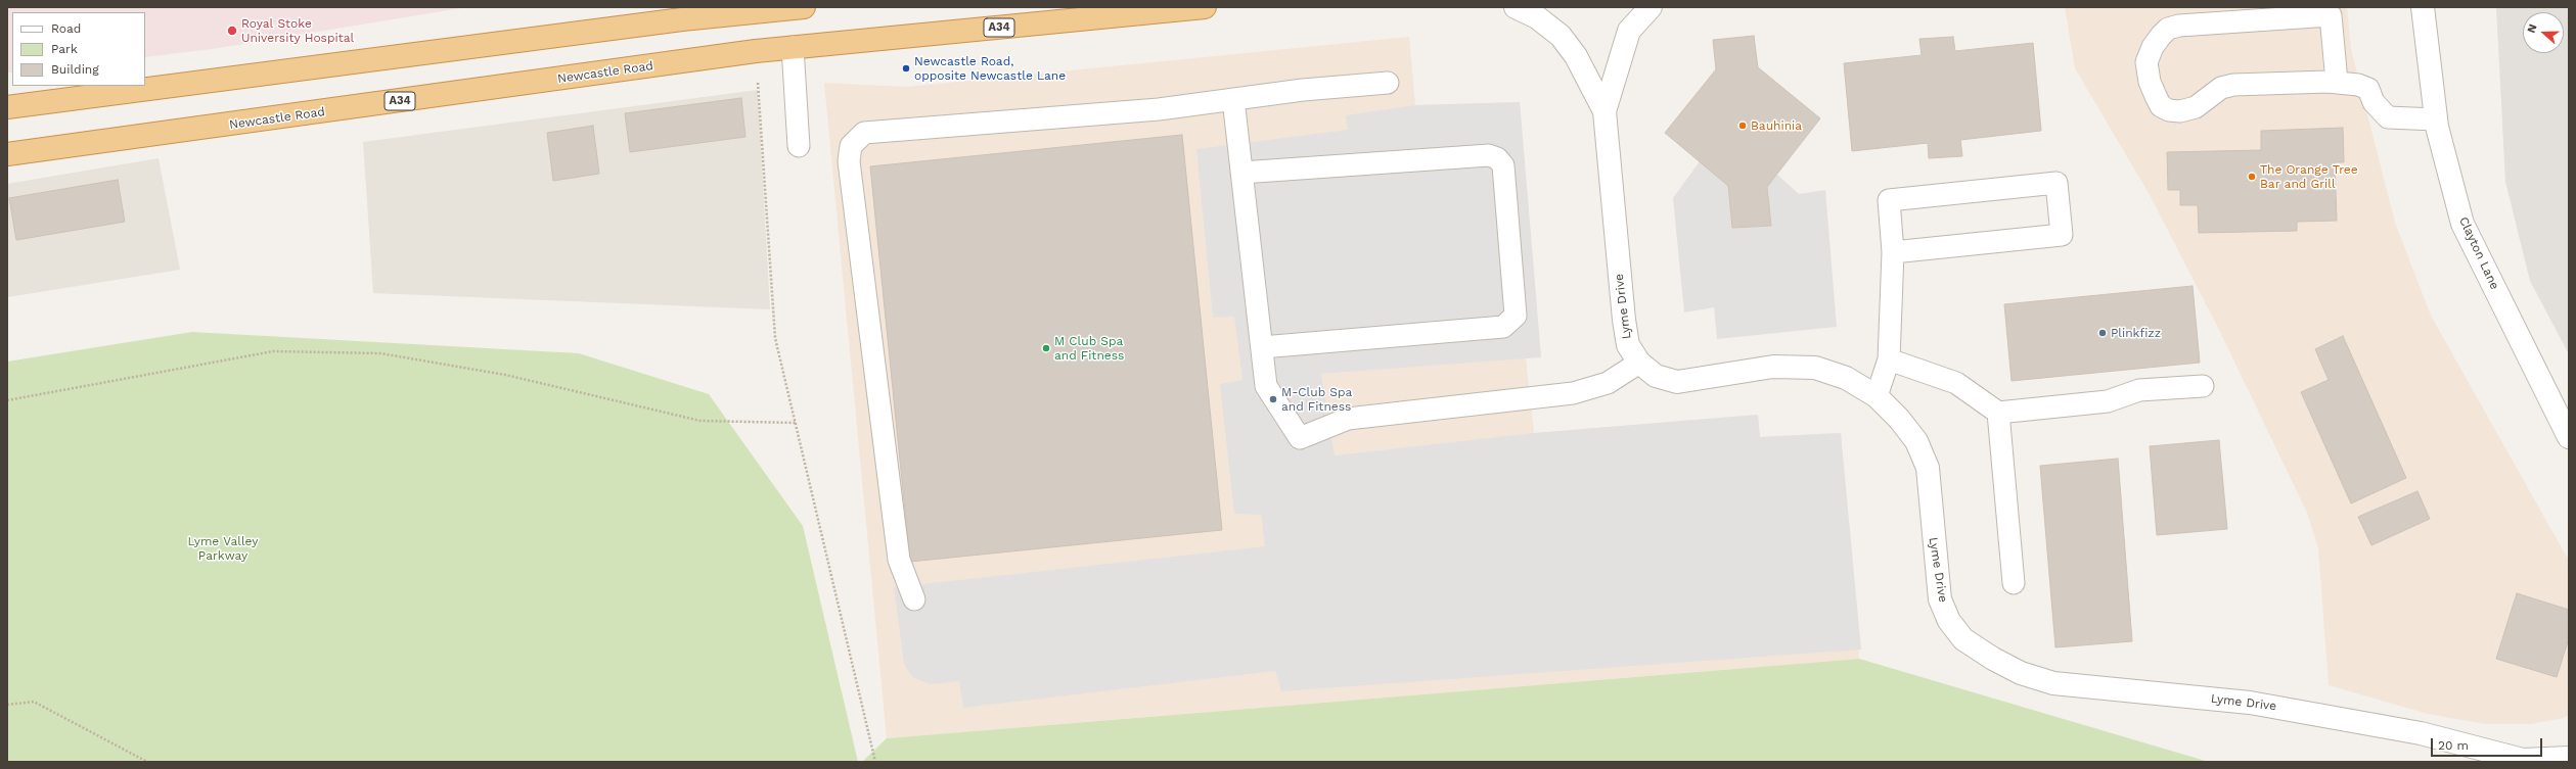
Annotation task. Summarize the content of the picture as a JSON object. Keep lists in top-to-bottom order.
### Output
{
  "streets": {
    "highway": ["A34", "Newcastle Road"],
    "street": ["Clayton Lane", "Lyme Drive"]
  },
  "parks": ["Lyme Valley Parkway"],
  "places": [
    "Royal Stoke University Hospital",
    "Newcastle Road, opposite Newcastle Lane",
    "Bauhinia",
    "The Orange Tree Bar and Grill",
    "Plinkfizz",
    "M Club Spa and Fitness",
    "M-Club Spa and Fitness"
  ],
  "legend": ["Road", "Park", "Building"],
  "scale_bar": "20 m",
  "north": "left"
}
